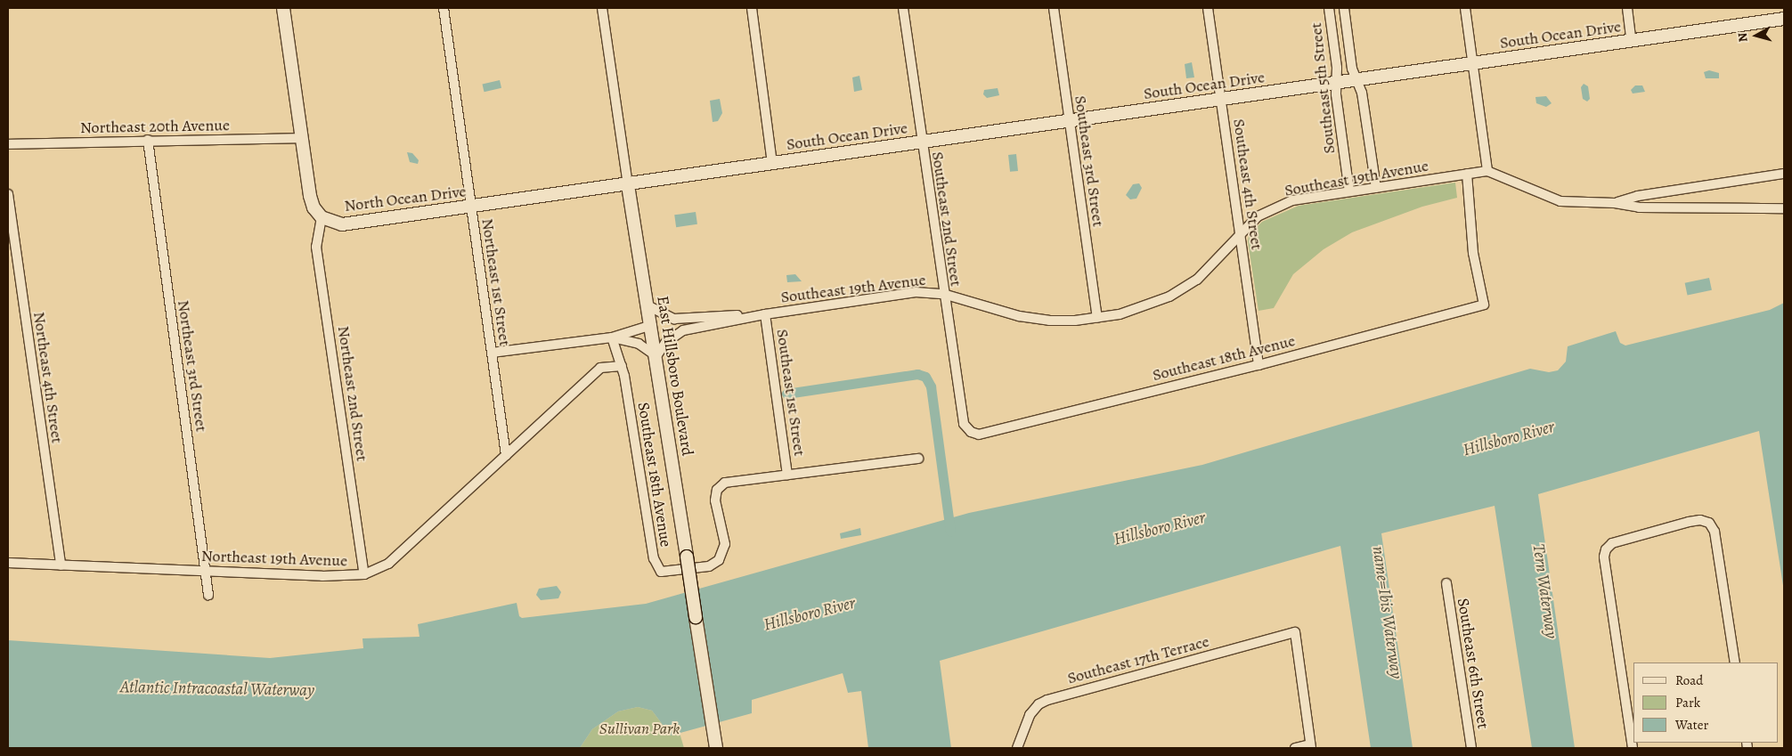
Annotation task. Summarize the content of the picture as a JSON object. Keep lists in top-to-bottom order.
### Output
{
  "streets": {
    "main road": ["South Ocean Drive", "North Ocean Drive", "East Hillsboro Boulevard"],
    "street": [
      "Southeast 5th Street",
      "Northeast 20th Avenue",
      "Southeast 3rd Street",
      "Southeast 19th Avenue",
      "Southeast 4th Street",
      "Southeast 2nd Street",
      "Northeast 1st Street",
      "Southeast 18th Avenue",
      "Northeast 3rd Street",
      "Northeast 4th Street",
      "Southeast 1st Street",
      "Northeast 2nd Street",
      "Northeast 19th Avenue",
      "Southeast 17th Terrace",
      "Southeast 6th Street"
    ]
  },
  "crossings": [
    ["South Ocean Drive", "Southeast 5th Street"],
    ["South Ocean Drive", "Southeast 3rd Street"],
    ["South Ocean Drive", "Southeast 4th Street"],
    ["South Ocean Drive", "North Ocean Drive"],
    ["South Ocean Drive", "Southeast 2nd Street"],
    ["South Ocean Drive", "East Hillsboro Boulevard"],
    ["Southeast 5th Street", "Southeast 19th Avenue"],
    ["Northeast 20th Avenue", "Northeast 3rd Street"],
    ["Southeast 3rd Street", "Southeast 19th Avenue"],
    ["Southeast 19th Avenue", "Southeast 4th Street"],
    ["Southeast 19th Avenue", "Southeast 2nd Street"],
    ["Southeast 19th Avenue", "Southeast 18th Avenue"],
    ["Southeast 19th Avenue", "East Hillsboro Boulevard"],
    ["Southeast 19th Avenue", "Southeast 1st Street"],
    ["Southeast 4th Street", "Southeast 18th Avenue"],
    ["North Ocean Drive", "Northeast 1st Street"],
    ["North Ocean Drive", "East Hillsboro Boulevard"],
    ["North Ocean Drive", "Northeast 2nd Street"],
    ["Southeast 2nd Street", "Southeast 18th Avenue"],
    ["Northeast 1st Street", "Northeast 19th Avenue"],
    ["Southeast 18th Avenue", "Southeast 1st Street"],
    ["Southeast 18th Avenue", "Northeast 19th Avenue"],
    ["Northeast 3rd Street", "Northeast 19th Avenue"],
    ["Northeast 4th Street", "Northeast 19th Avenue"],
    ["Northeast 2nd Street", "Northeast 19th Avenue"]
  ],
  "water": [
    "Hillsboro River",
    "Tern Waterway",
    "name=Ibis Waterway",
    "Atlantic Intracoastal Waterway"
  ],
  "parks": ["Sullivan Park"],
  "legend": ["Road", "Park", "Water"],
  "north": "left"
}
